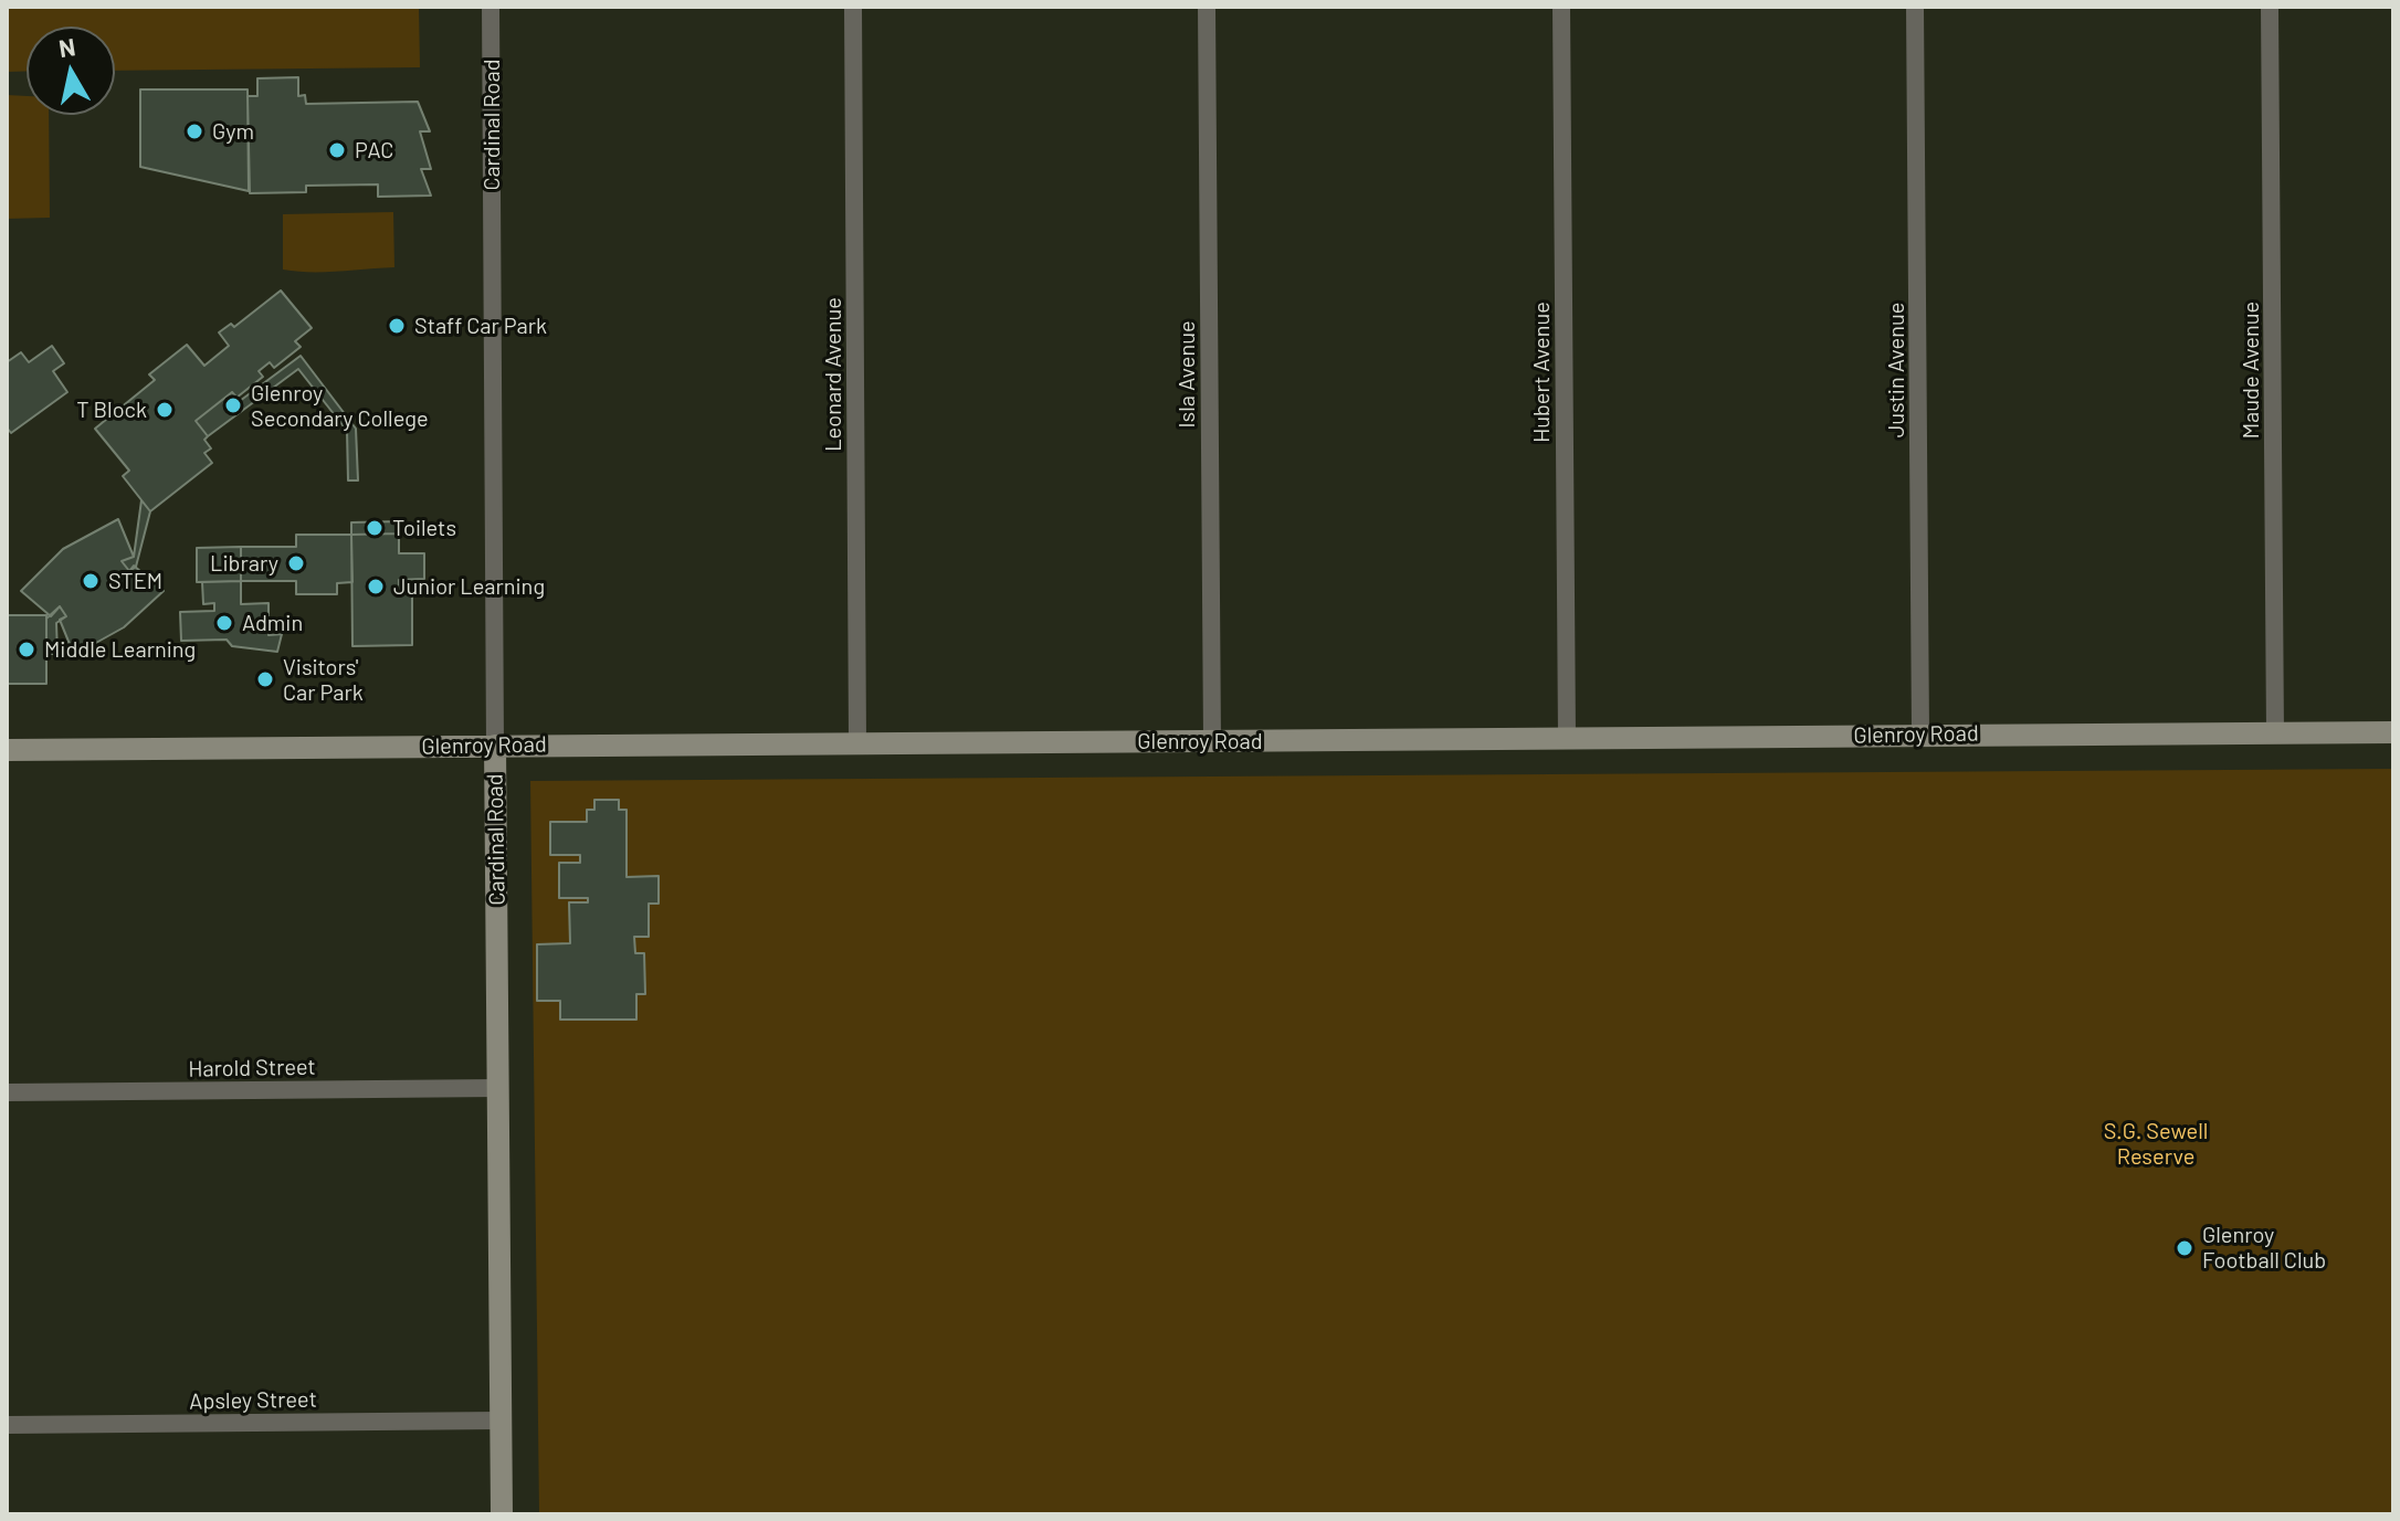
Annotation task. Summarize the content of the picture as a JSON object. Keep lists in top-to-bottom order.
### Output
{
  "streets": {
    "street": [
      "Cardinal Road",
      "Justin Avenue",
      "Maude Avenue",
      "Hubert Avenue",
      "Leonard Avenue",
      "Isla Avenue",
      "Glenroy Road",
      "Harold Street",
      "Apsley Street"
    ]
  },
  "crossings": [
    ["Cardinal Road", "Glenroy Road"],
    ["Cardinal Road", "Harold Street"],
    ["Cardinal Road", "Apsley Street"],
    ["Justin Avenue", "Glenroy Road"],
    ["Maude Avenue", "Glenroy Road"],
    ["Hubert Avenue", "Glenroy Road"],
    ["Leonard Avenue", "Glenroy Road"],
    ["Isla Avenue", "Glenroy Road"]
  ],
  "parks": ["S.G. Sewell Reserve"],
  "places": [
    "Gym",
    "PAC",
    "Staff Car Park",
    "Glenroy Secondary College",
    "T Block",
    "Toilets",
    "Library",
    "STEM",
    "Junior Learning",
    "Admin",
    "Middle Learning",
    "Visitors' Car Park",
    "Glenroy Football Club"
  ],
  "north": "top"
}
